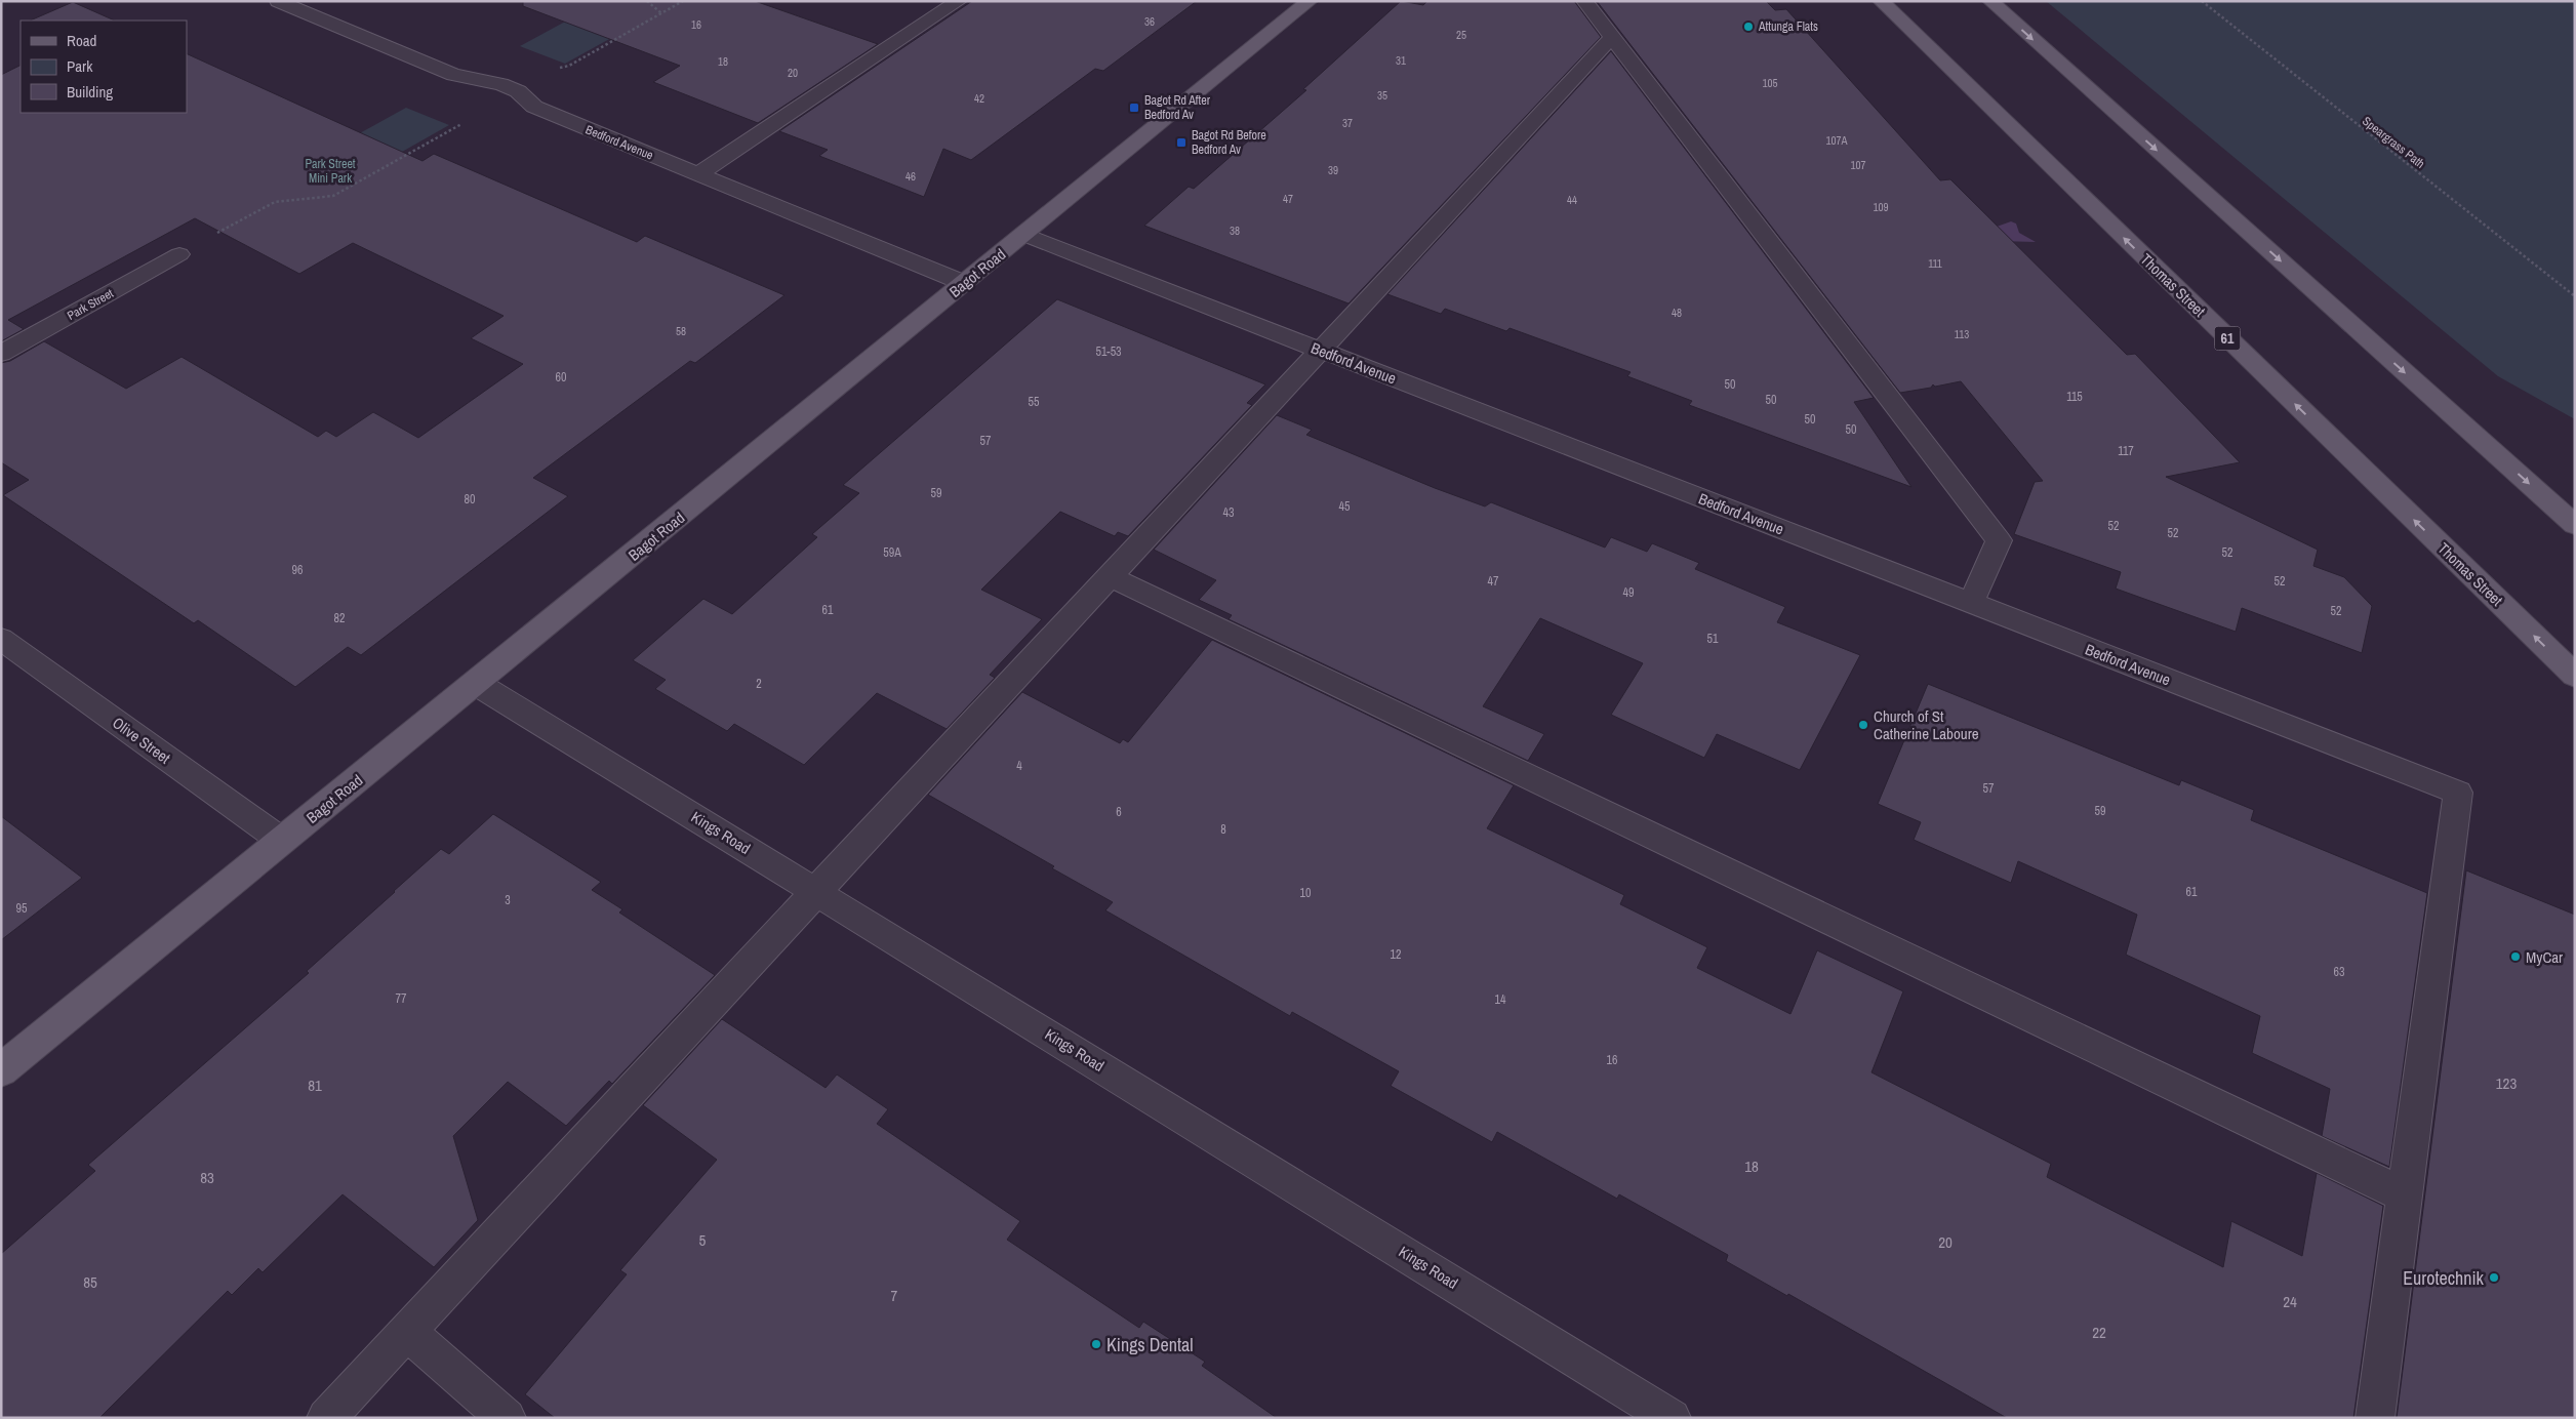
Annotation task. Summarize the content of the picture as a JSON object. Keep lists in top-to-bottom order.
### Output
{
  "streets": {
    "main road": ["Bagot Road", "Thomas Street", "61"],
    "street": [
      "Bedford Avenue",
      "Park Street",
      "Olive Street",
      "Kings Road"
    ],
    "path": ["Speargrass Path"]
  },
  "crossings": [
    ["Bedford Avenue", "Bagot Road"],
    ["Bagot Road", "Olive Street"],
    ["Bagot Road", "Kings Road"]
  ],
  "parks": ["Park Street Mini Park"],
  "places": {
    "other": [
      "Attunga Flats",
      "Church of St Catherine Laboure",
      "MyCar",
      "Eurotechnik",
      "Kings Dental"
    ],
    "transit": ["Bagot Rd After Bedford Av", "Bagot Rd Before Bedford Av"]
  },
  "house_numbers": [
    "36",
    "16",
    "25",
    "31",
    "18",
    "20",
    "105",
    "35",
    "42",
    "37",
    "107A",
    "107",
    "39",
    "46",
    "47",
    "44",
    "109",
    "38",
    "111",
    "48",
    "58",
    "113",
    "51-53",
    "60",
    "50",
    "115",
    "50",
    "55",
    "50",
    "50",
    "57",
    "117",
    "59",
    "80",
    "45",
    "43",
    "52",
    "52",
    "59A",
    "52",
    "96",
    "47",
    "52",
    "49",
    "61",
    "52",
    "82",
    "51",
    "2",
    "4",
    "57",
    "59",
    "6",
    "8",
    "61",
    "10",
    "3",
    "95",
    "12",
    "63",
    "77",
    "14",
    "16",
    "123",
    "81",
    "18",
    "83",
    "5",
    "20",
    "85",
    "7",
    "24",
    "22"
  ],
  "legend": ["Road", "Park", "Building"]
}
